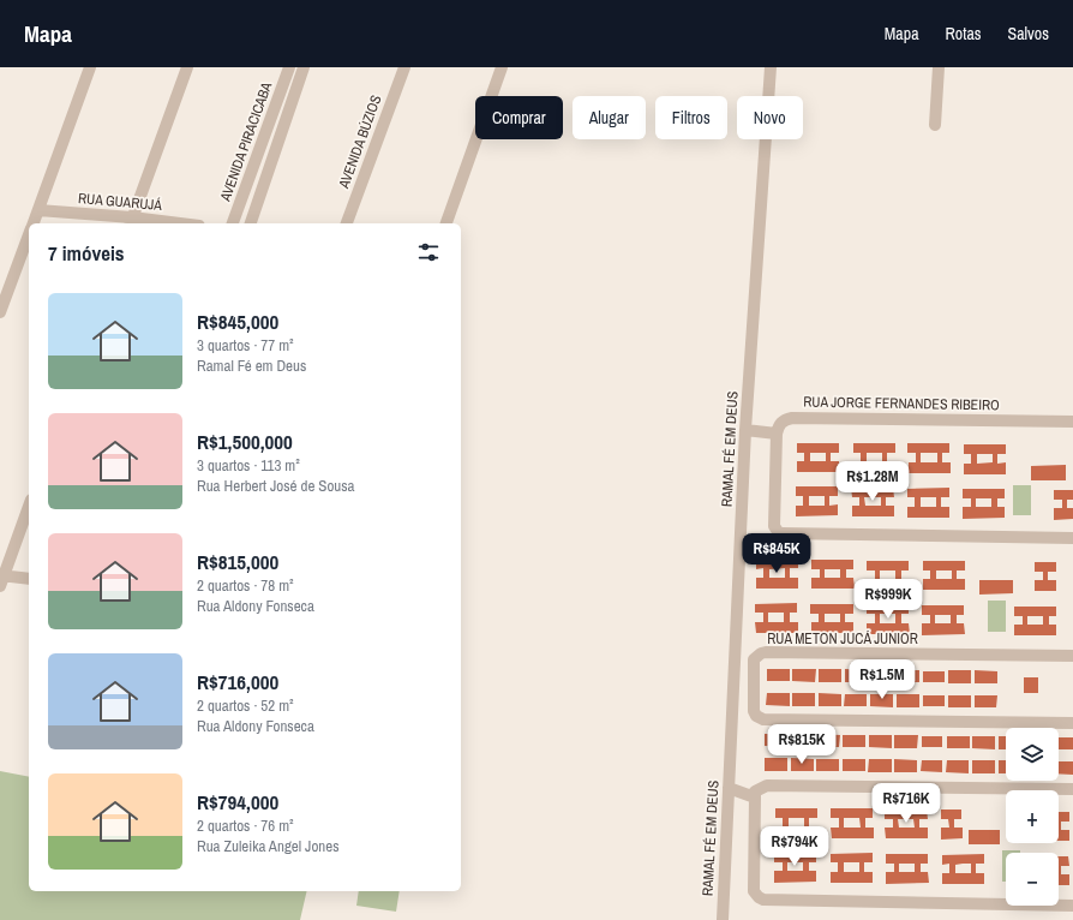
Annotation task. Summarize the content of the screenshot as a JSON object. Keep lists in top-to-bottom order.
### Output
{
  "streets": {
    "street": [
      "AVENIDA PIRACICABA",
      "AVENIDA BÚZIOS",
      "RUA GUARUJÁ",
      "RUA JORGE FERNANDES RIBEIRO",
      "RAMAL FÉ EM DEUS",
      "RUA METON JUCÁ JUNIOR"
    ]
  },
  "page": {
    "header": "Mapa",
    "nav": ["Mapa", "Rotas", "Salvos"],
    "chip": [
      "Comprar",
      "Alugar",
      "Filtros",
      "Novo"
    ],
    "heading": "7 imóveis",
    "list": [
      {
        "name": "R$845,000",
        "note": "3 quartos · 77 m² · Ramal Fé em Deus"
      },
      {
        "name": "R$1,500,000",
        "note": "3 quartos · 113 m² · Rua Herbert José de Sousa"
      },
      {
        "name": "R$815,000",
        "note": "2 quartos · 78 m² · Rua Aldony Fonseca"
      },
      {
        "name": "R$716,000",
        "note": "2 quartos · 52 m² · Rua Aldony Fonseca"
      },
      {
        "name": "R$794,000",
        "note": "2 quartos · 76 m² · Rua Zuleika Angel Jones"
      }
    ],
    "price": [
      "R$1.28M",
      "R$845K",
      "R$999K",
      "R$1.5M",
      "R$815K",
      "R$716K",
      "R$794K"
    ],
    "map_buttons": ["+", "−"]
  }
}
